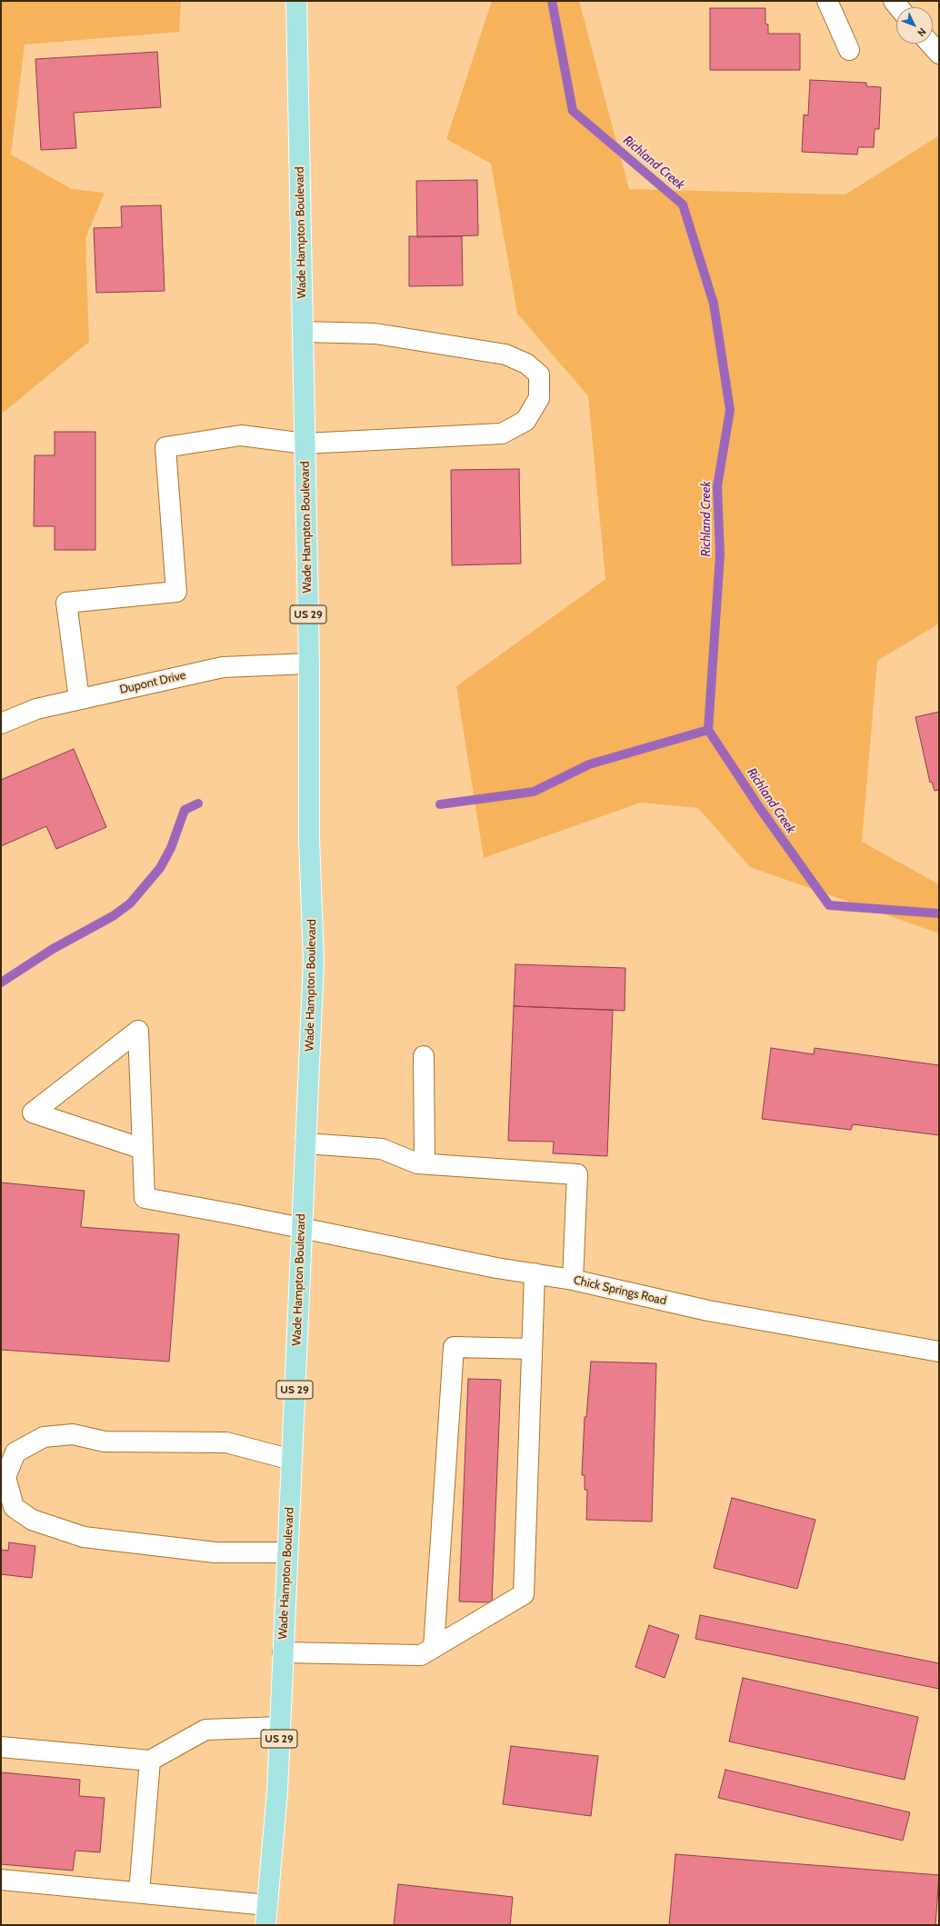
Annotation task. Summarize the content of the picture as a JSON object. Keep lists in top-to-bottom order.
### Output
{
  "streets": {
    "main road": ["Wade Hampton Boulevard", "US 29"],
    "street": ["Dupont Drive", "Chick Springs Road"]
  },
  "crossings": [
    ["Wade Hampton Boulevard", "Dupont Drive"],
    ["Wade Hampton Boulevard", "Chick Springs Road"]
  ],
  "water": ["Richland Creek"],
  "north": "bottom right"
}
